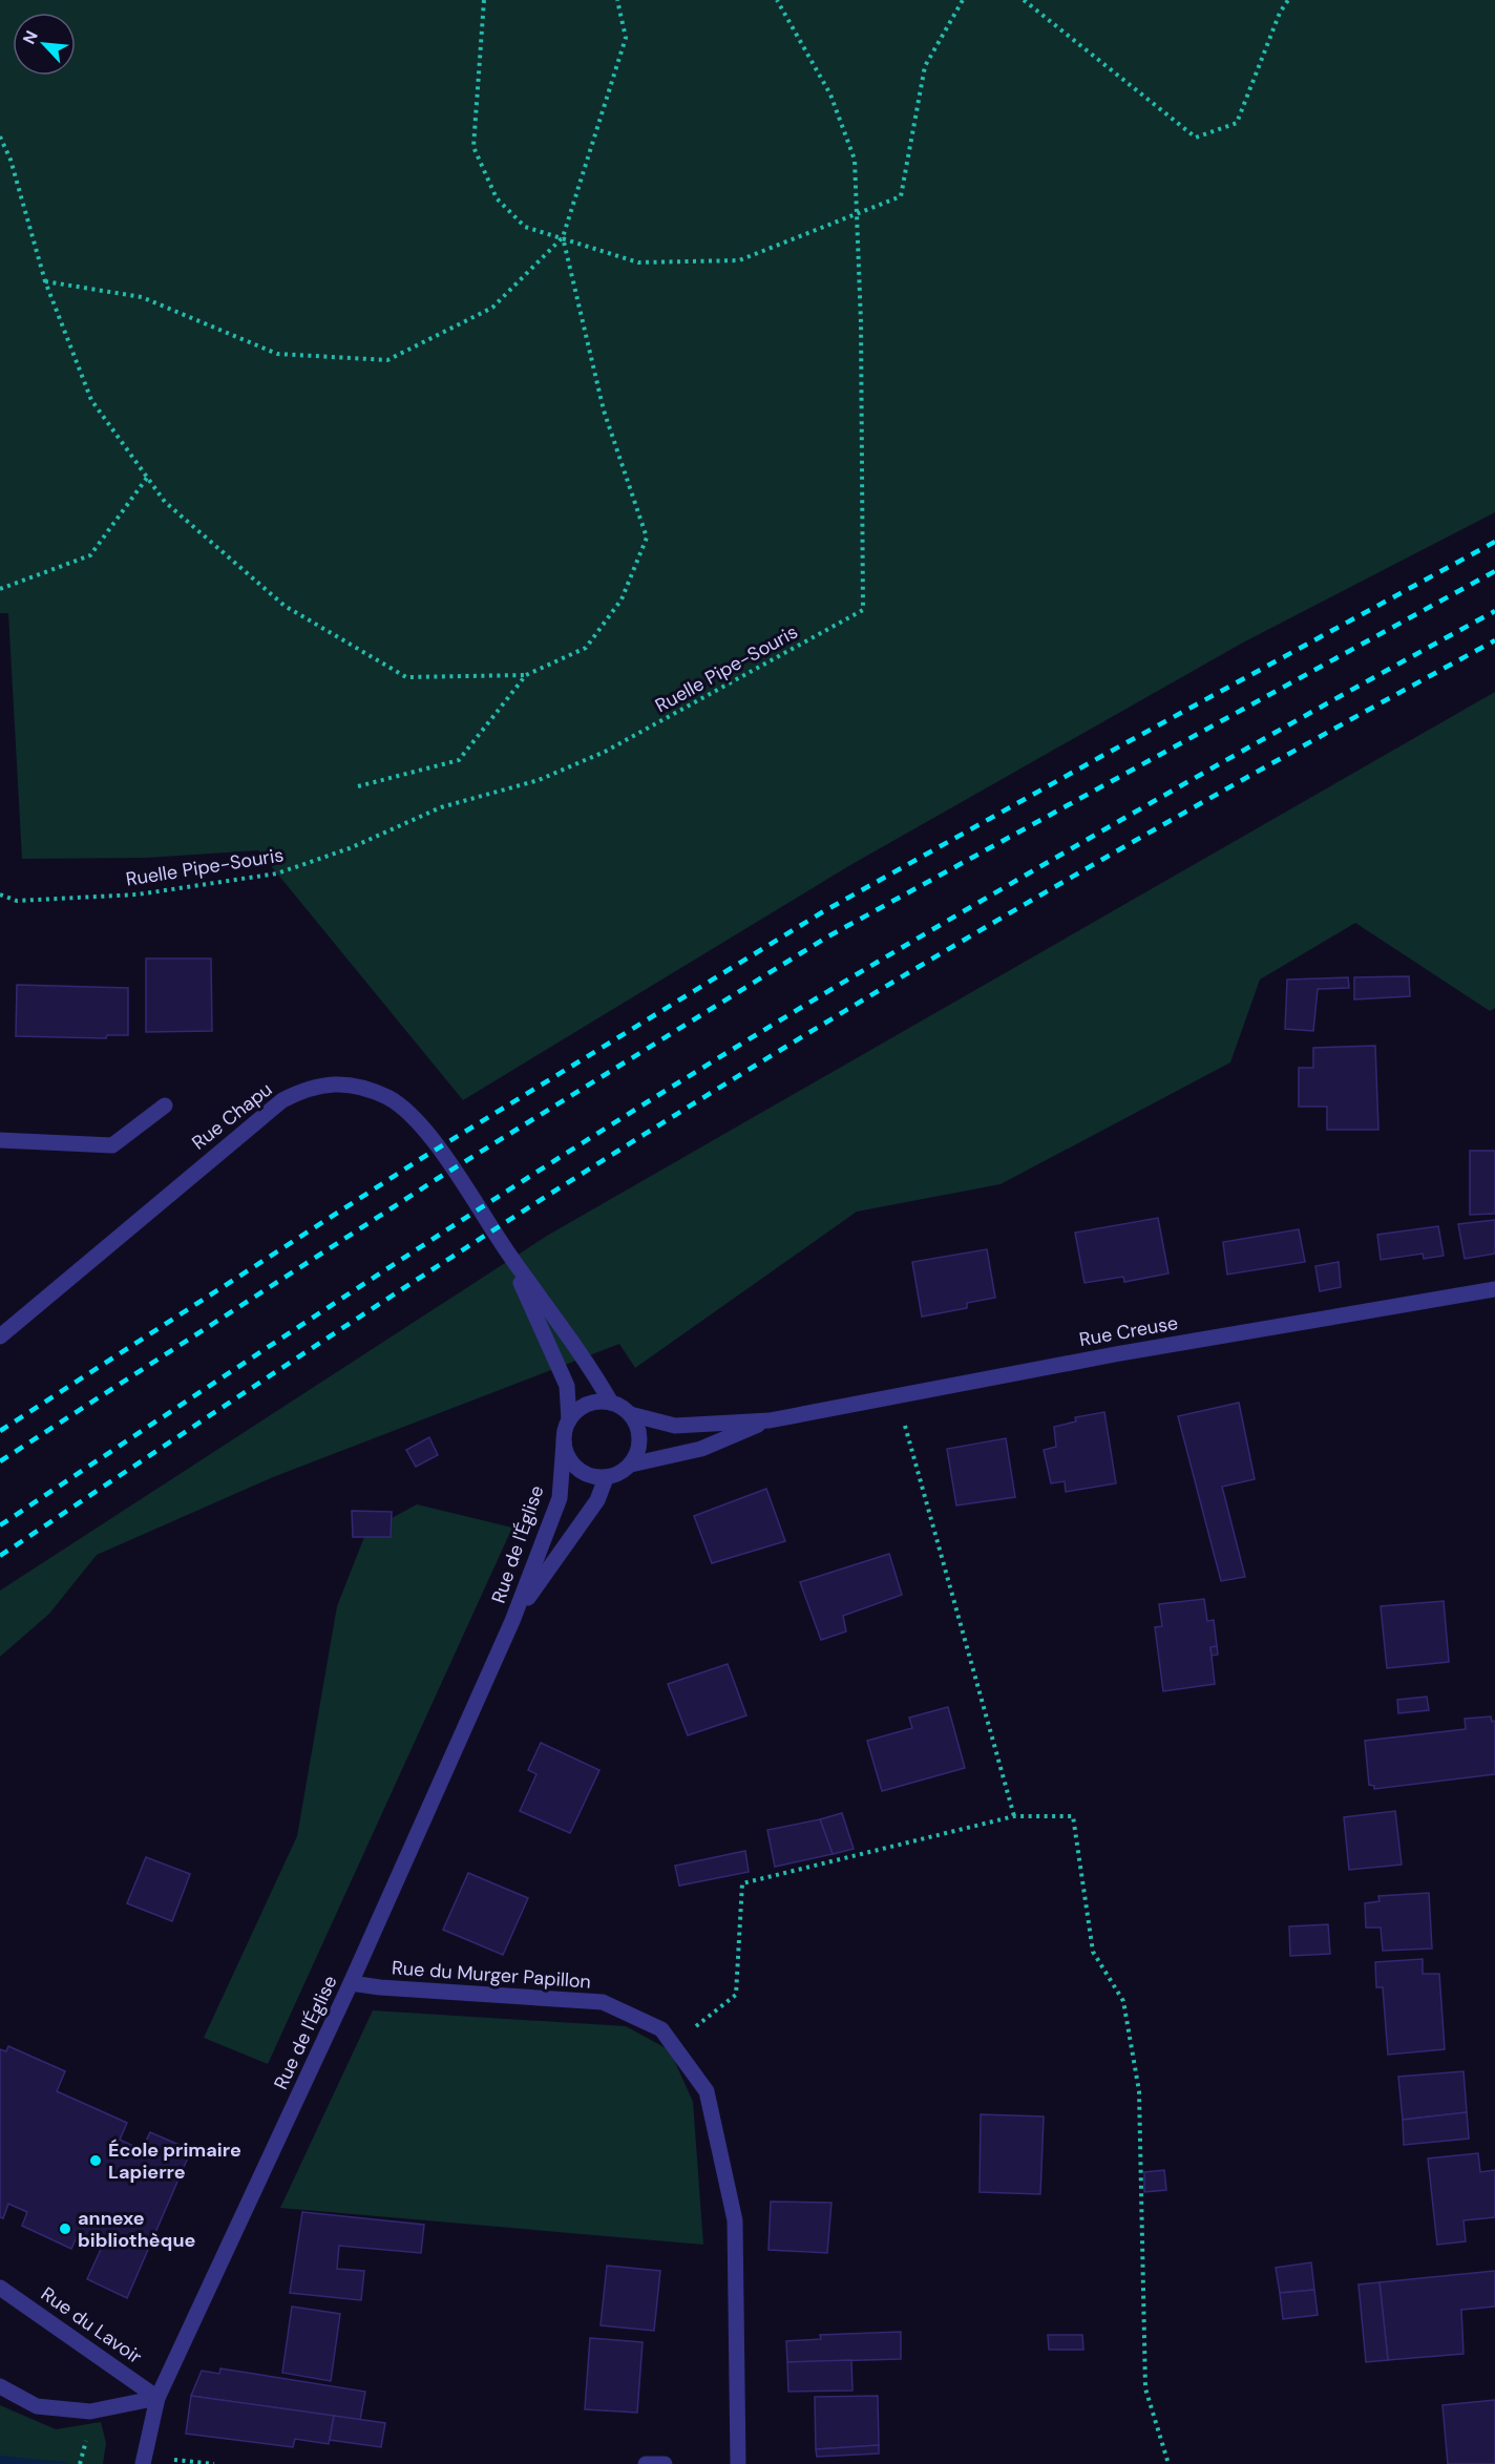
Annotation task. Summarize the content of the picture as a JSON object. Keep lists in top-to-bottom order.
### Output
{
  "streets": {
    "street": [
      "Rue Chapu",
      "Rue Creuse",
      "Rue de l'Église",
      "Rue du Murger Papillon",
      "Rue du Lavoir"
    ],
    "path": ["Ruelle Pipe-Souris"]
  },
  "crossings": [
    ["Rue Chapu", "Rue Creuse"],
    ["Rue Chapu", "Rue de l'Église"],
    ["Rue Creuse", "Rue de l'Église"],
    ["Rue de l'Église", "Rue du Murger Papillon"],
    ["Rue de l'Église", "Rue du Lavoir"]
  ],
  "places": ["École primaire Lapierre", "annexe bibliothèque"],
  "north": "top left"
}
